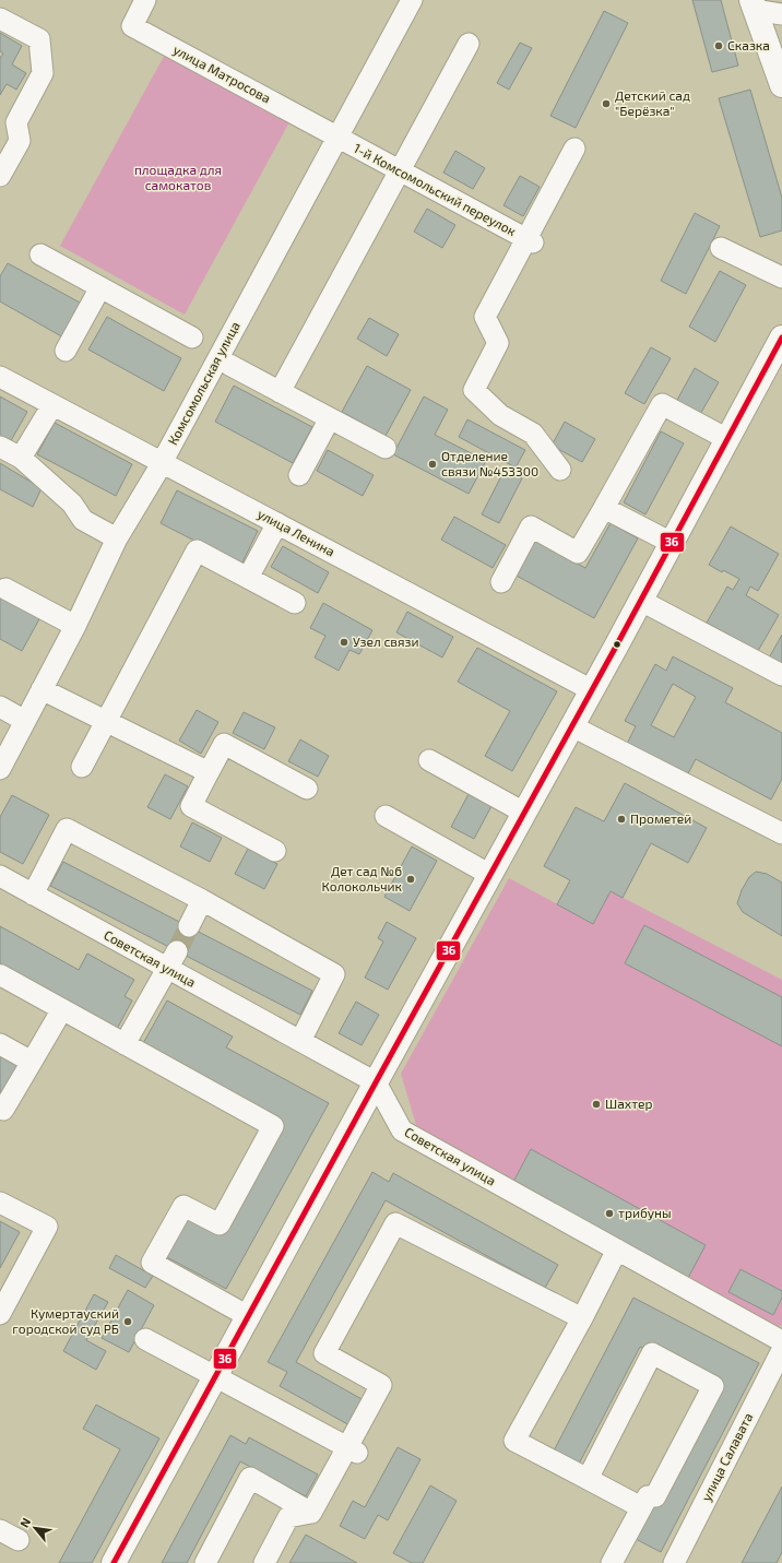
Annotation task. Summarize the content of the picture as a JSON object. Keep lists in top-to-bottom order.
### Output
{
  "streets": {
    "street": [
      "улица Матросова",
      "1-й Комсомольский переулок",
      "Комсомольская улица",
      "улица Ленина",
      "Советская улица",
      "улица Салавата"
    ]
  },
  "crossings": [
    ["улица Матросова", "1-й Комсомольский переулок"],
    ["улица Матросова", "Комсомольская улица"],
    ["1-й Комсомольский переулок", "Комсомольская улица"],
    ["Комсомольская улица", "улица Ленина"]
  ],
  "parks": ["площадка для самокатов"],
  "places": [
    "Сказка",
    "Детский сад \"Берёзка\"",
    "Отделение связи №453300",
    "Узел связи",
    "Прометей",
    "Дет сад №6 Колокольчик",
    "Шахтер",
    "трибуны",
    "Кумертауский городской суд РБ"
  ],
  "lines": ["transit line 36"],
  "north": "top left"
}
